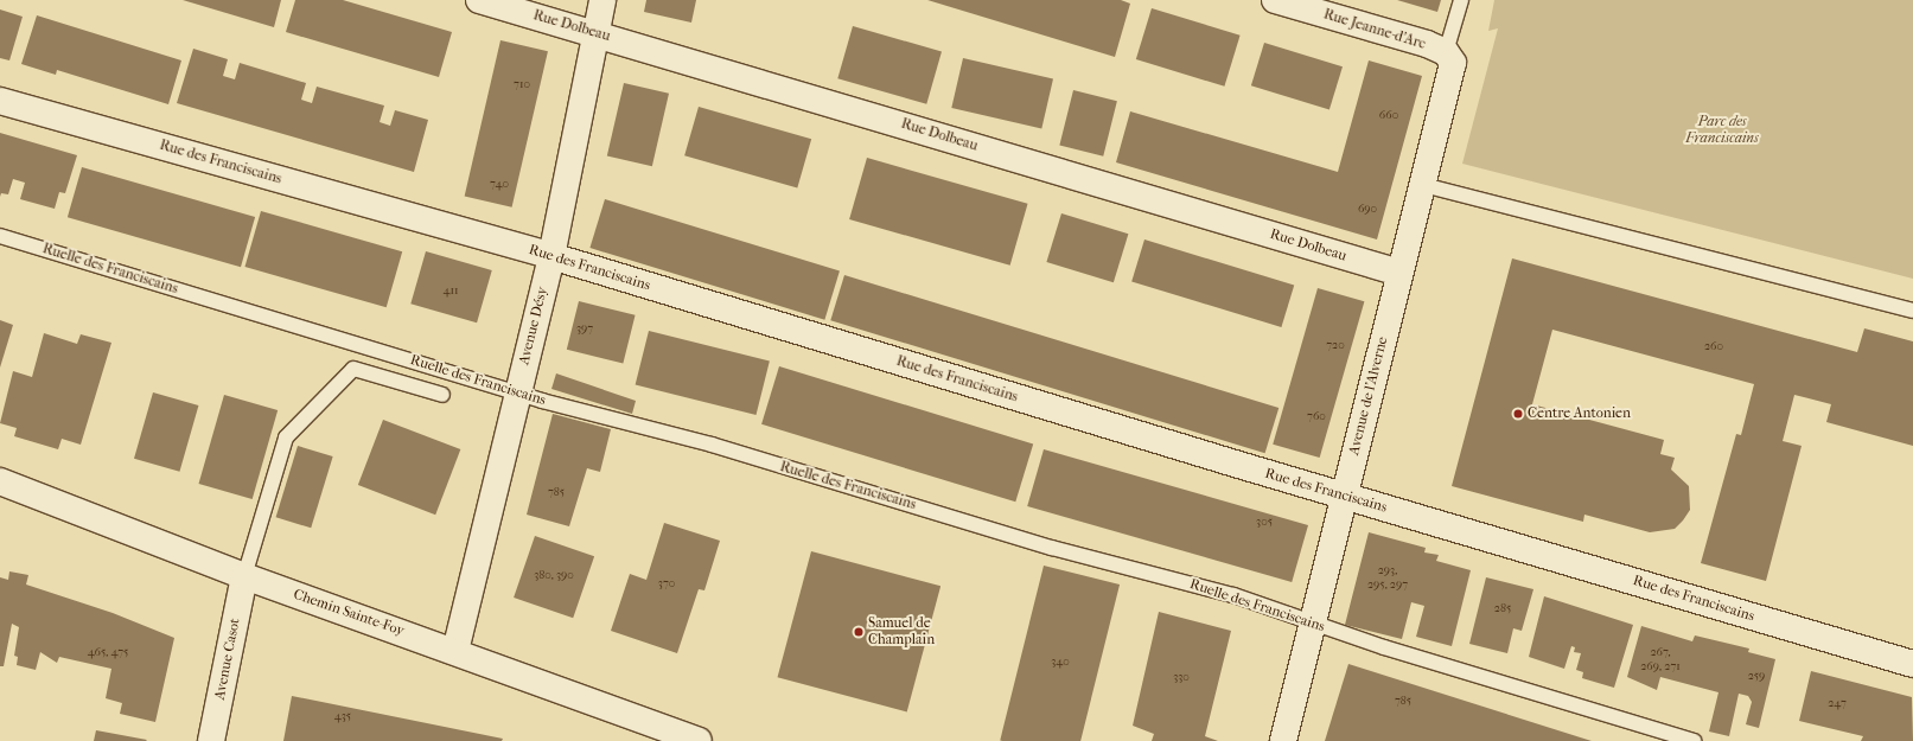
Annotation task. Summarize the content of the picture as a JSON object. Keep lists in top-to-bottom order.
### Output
{
  "streets": {
    "street": [
      "Rue Dolbeau",
      "Rue Jeanne-d'Arc",
      "Rue des Franciscains",
      "Avenue Désy",
      "Avenue de l'Alverne",
      "Chemin Sainte-Foy",
      "Avenue Casot"
    ],
    "lane": ["Ruelle des Franciscains"]
  },
  "crossings": [
    ["Rue Dolbeau", "Avenue Désy"],
    ["Rue Dolbeau", "Avenue de l'Alverne"],
    ["Rue Jeanne-d'Arc", "Avenue de l'Alverne"],
    ["Rue des Franciscains", "Avenue Désy"],
    ["Rue des Franciscains", "Avenue de l'Alverne"],
    ["Ruelle des Franciscains", "Avenue Désy"],
    ["Ruelle des Franciscains", "Avenue de l'Alverne"],
    ["Avenue Désy", "Chemin Sainte-Foy"],
    ["Chemin Sainte-Foy", "Avenue Casot"]
  ],
  "parks": ["Parc des Franciscains"],
  "places": ["Centre Antonien", "Samuel de Champlain"],
  "house_numbers": [
    "710",
    "660",
    "740",
    "690",
    "411",
    "397",
    "720",
    "260",
    "760",
    "785",
    "305",
    "293, 295, 297",
    "380, 390",
    "370",
    "285",
    "267, 269, 271",
    "465, 475",
    "340",
    "259",
    "330",
    "785",
    "247",
    "435"
  ]
}
